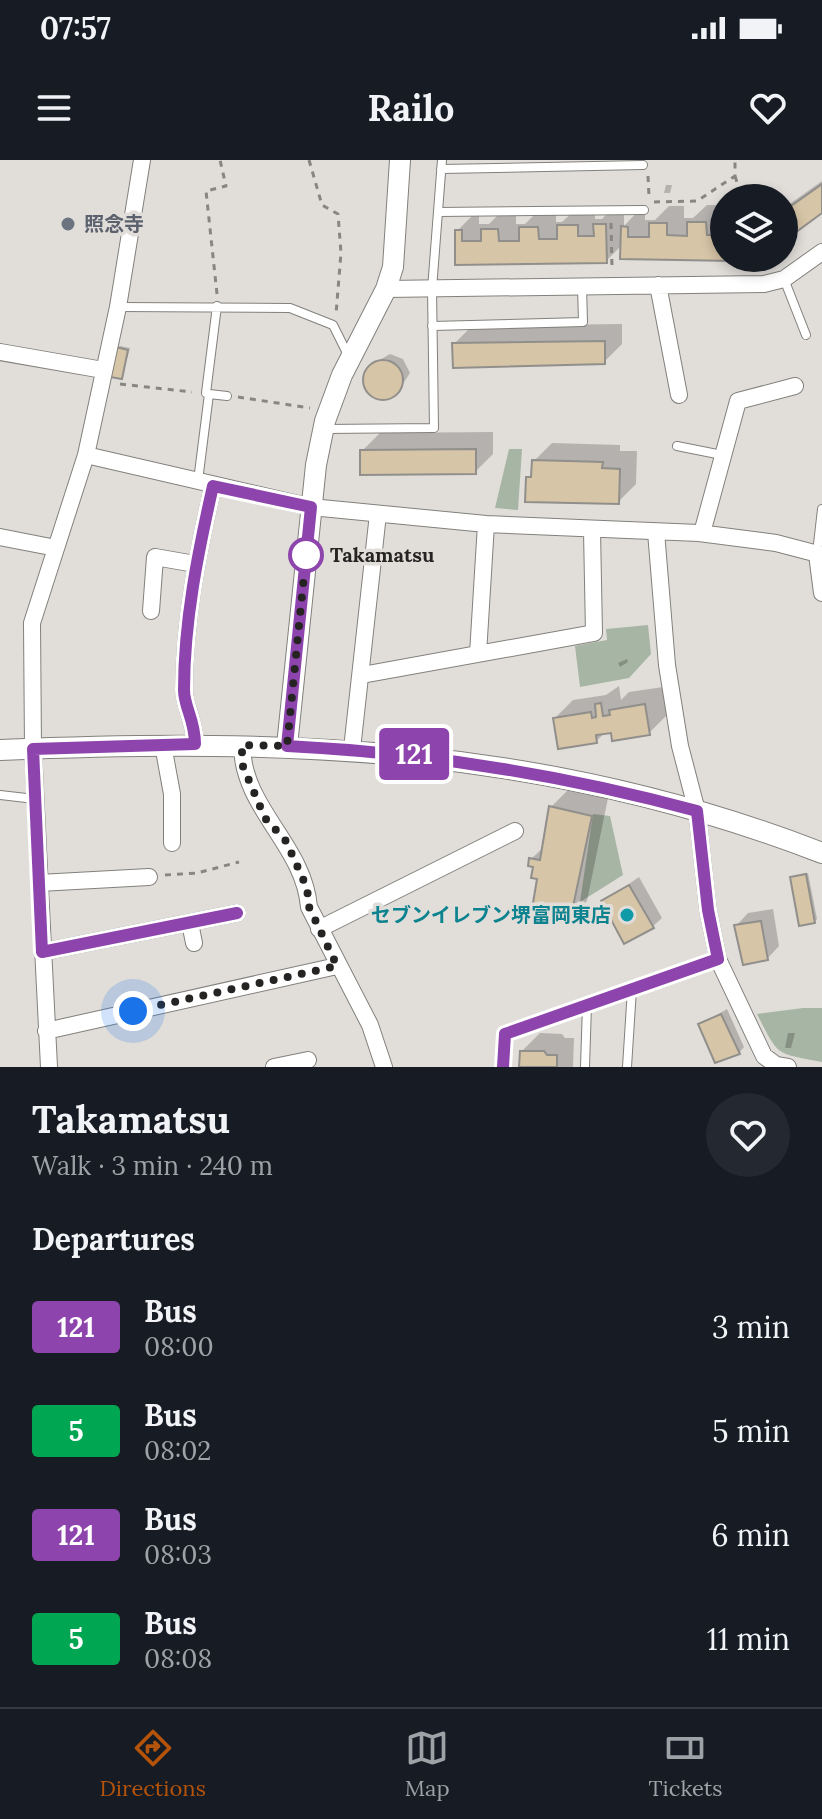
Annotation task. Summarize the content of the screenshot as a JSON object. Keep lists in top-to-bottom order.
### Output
{
  "places": ["照念寺", "Takamatsu", "セブンイレブン堺富岡東店"],
  "lines": ["bus line 121"],
  "page": {
    "status": "07:57",
    "header": "Railo",
    "on_map": "121",
    "heading": [
      ["Takamatsu", "Walk · 3 min · 240 m"],
      "Departures"
    ],
    "list": [
      {
        "mark": "121",
        "name": "Bus",
        "note": "08:00",
        "value": "3 min"
      },
      {
        "mark": "5",
        "name": "Bus",
        "note": "08:02",
        "value": "5 min"
      },
      {
        "mark": "121",
        "name": "Bus",
        "note": "08:03",
        "value": "6 min"
      },
      {
        "mark": "5",
        "name": "Bus",
        "note": "08:08",
        "value": "11 min"
      }
    ],
    "tabs": ["Directions", "Map", "Tickets"]
  }
}
